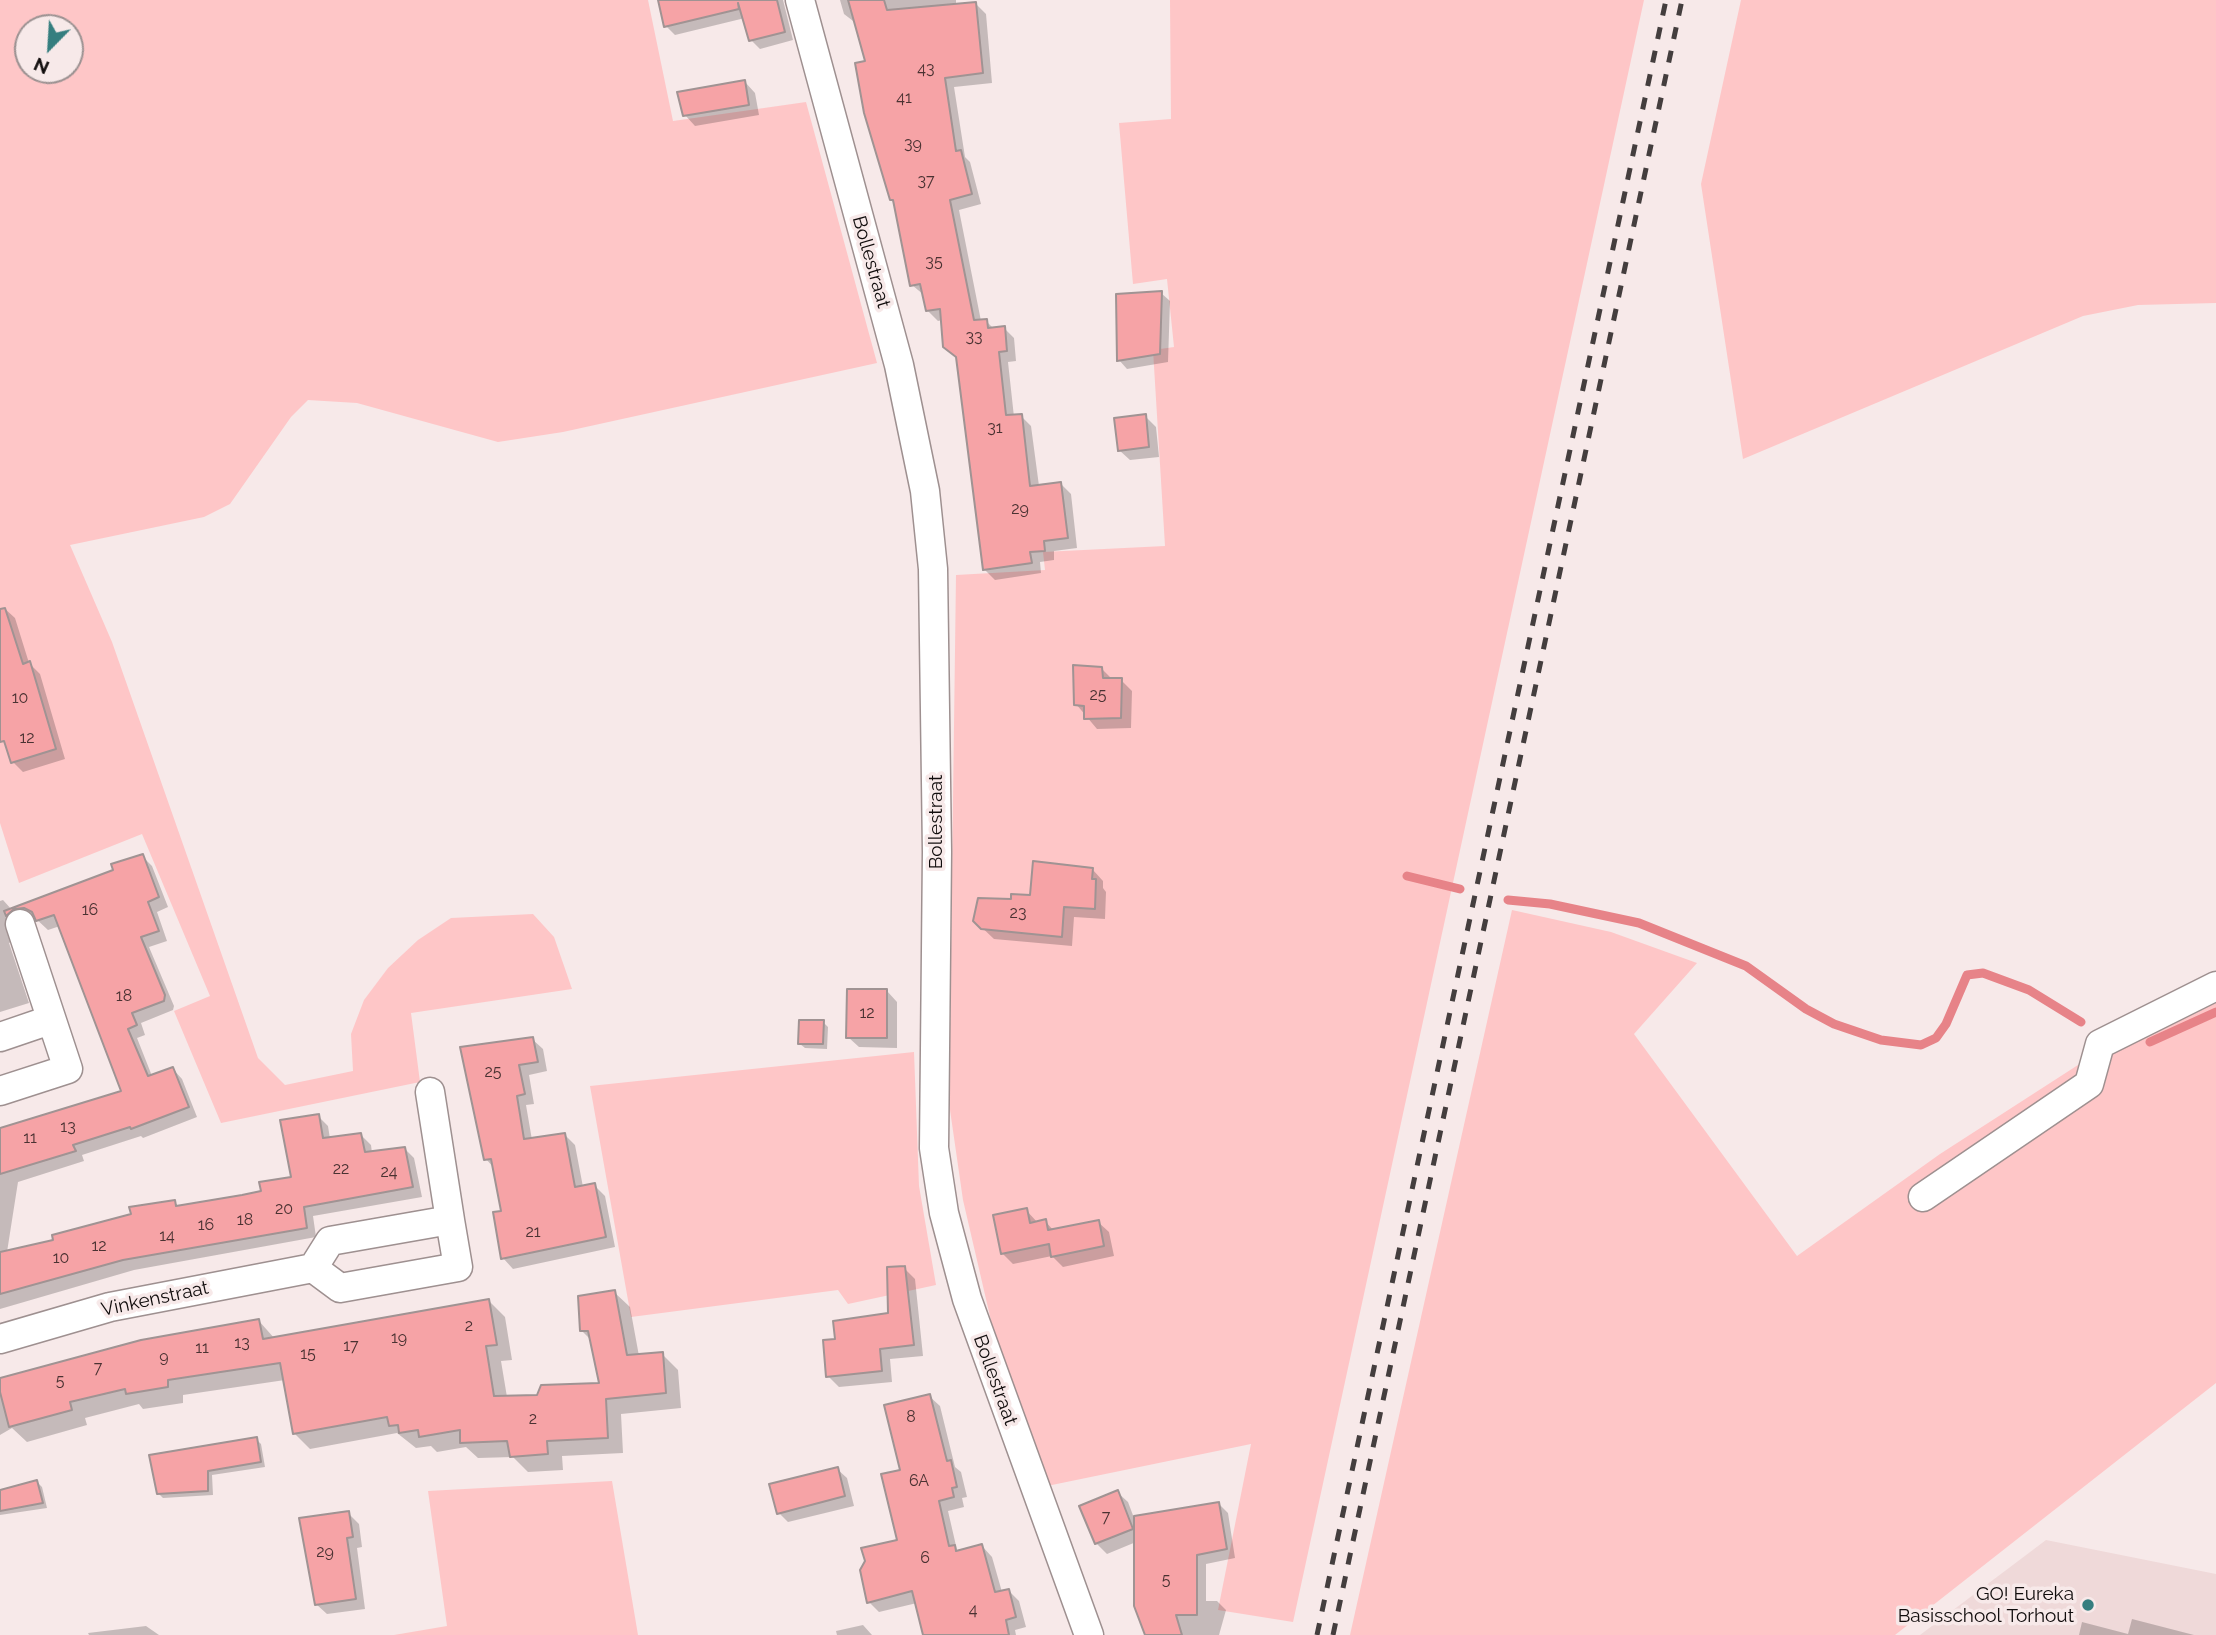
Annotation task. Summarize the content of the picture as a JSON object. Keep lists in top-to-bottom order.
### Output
{
  "streets": {
    "street": ["Bollestraat", "Vinkenstraat"]
  },
  "places": ["GO! Eureka Basisschool Torhout"],
  "house_numbers": [
    "43",
    "41",
    "39",
    "37",
    "35",
    "33",
    "31",
    "29",
    "25",
    "10",
    "12",
    "16",
    "23",
    "18",
    "12",
    "25",
    "13",
    "11",
    "22",
    "24",
    "20",
    "18",
    "16",
    "21",
    "14",
    "12",
    "10",
    "2",
    "19",
    "13",
    "17",
    "11",
    "15",
    "9",
    "7",
    "5",
    "8",
    "2",
    "6A",
    "7",
    "29",
    "6",
    "5",
    "4"
  ],
  "north": "bottom left"
}
